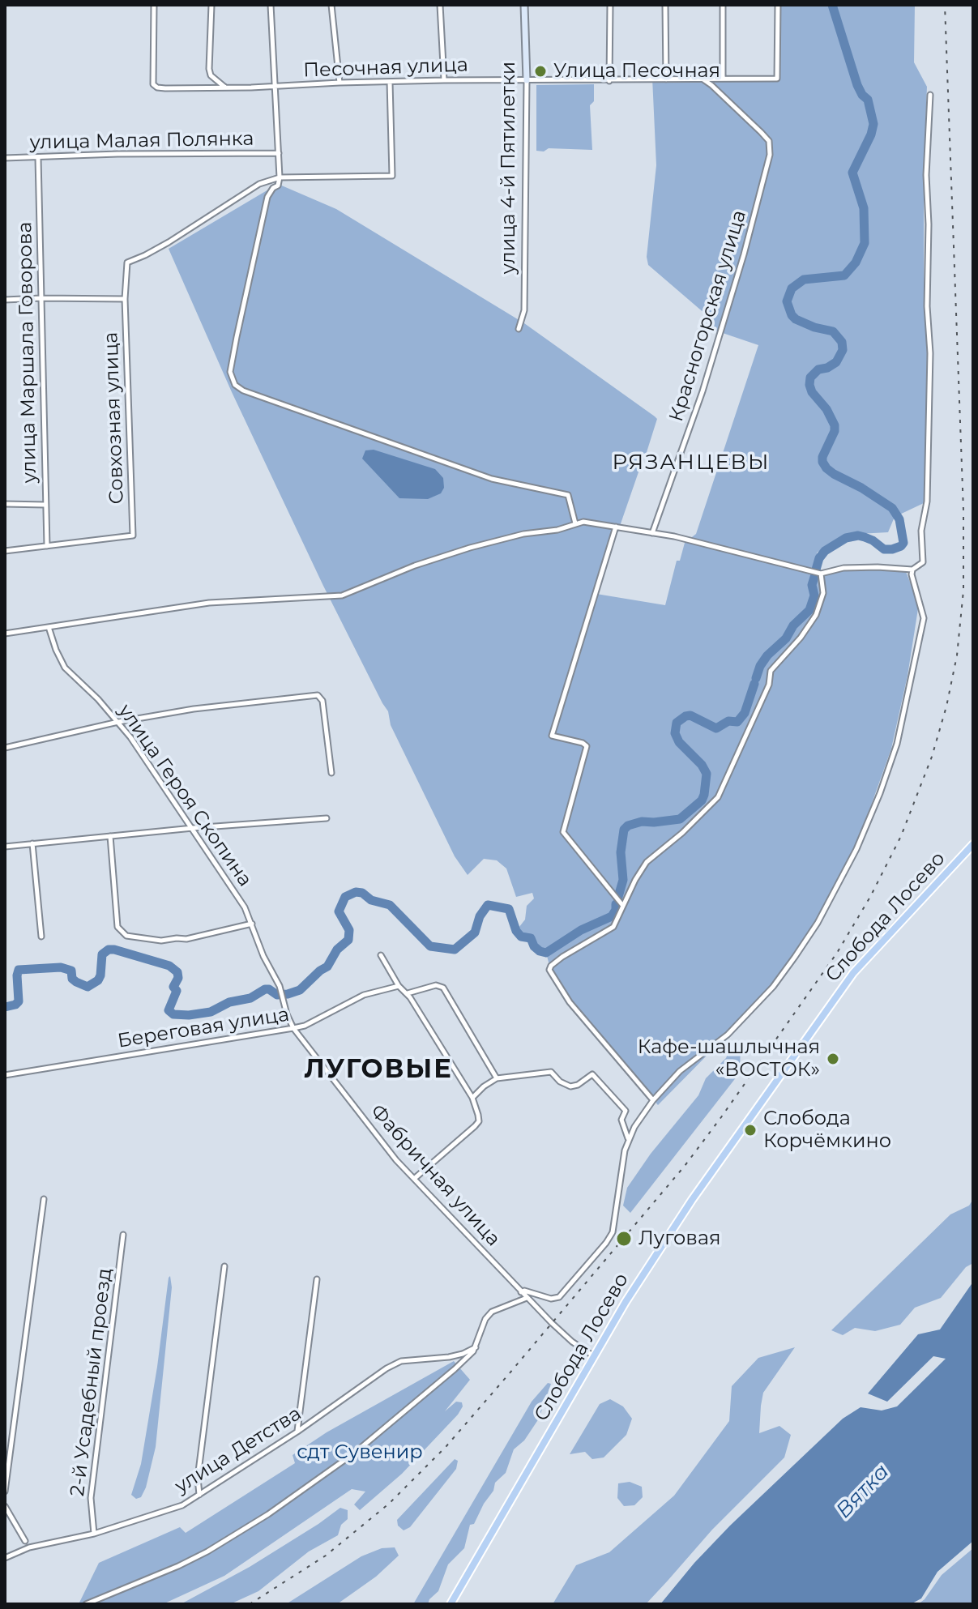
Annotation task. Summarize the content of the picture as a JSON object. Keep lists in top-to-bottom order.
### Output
{
  "streets": {
    "main road": ["Слобода Лосево"],
    "street": [
      "Песочная улица",
      "улица Малая Полянка",
      "улица 4-й Пятилетки",
      "Красногорская улица",
      "улица Маршала Говорова",
      "Совхозная улица",
      "улица Героя Скопина",
      "Береговая улица",
      "Фабричная улица",
      "2-й Усадебный проезд",
      "улица Детства"
    ]
  },
  "crossings": [
    ["Песочная улица", "улица 4-й Пятилетки"],
    ["Песочная улица", "Красногорская улица"],
    ["улица Малая Полянка", "улица Маршала Говорова"],
    ["улица Маршала Говорова", "Совхозная улица"],
    ["улица Героя Скопина", "Фабричная улица"],
    ["Слобода Лосево", "Фабричная улица"],
    ["Береговая улица", "Фабричная улица"],
    ["2-й Усадебный проезд", "улица Детства"]
  ],
  "districts": ["РЯЗАНЦЕВЫ", "ЛУГОВЫЕ"],
  "water": ["Вятка"],
  "parks": ["сдт Сувенир"],
  "places": [
    "Улица Песочная",
    "Кафе-шашлычная «ВОСТОК»",
    "Слобода Корчёмкино",
    "Луговая"
  ]
}
